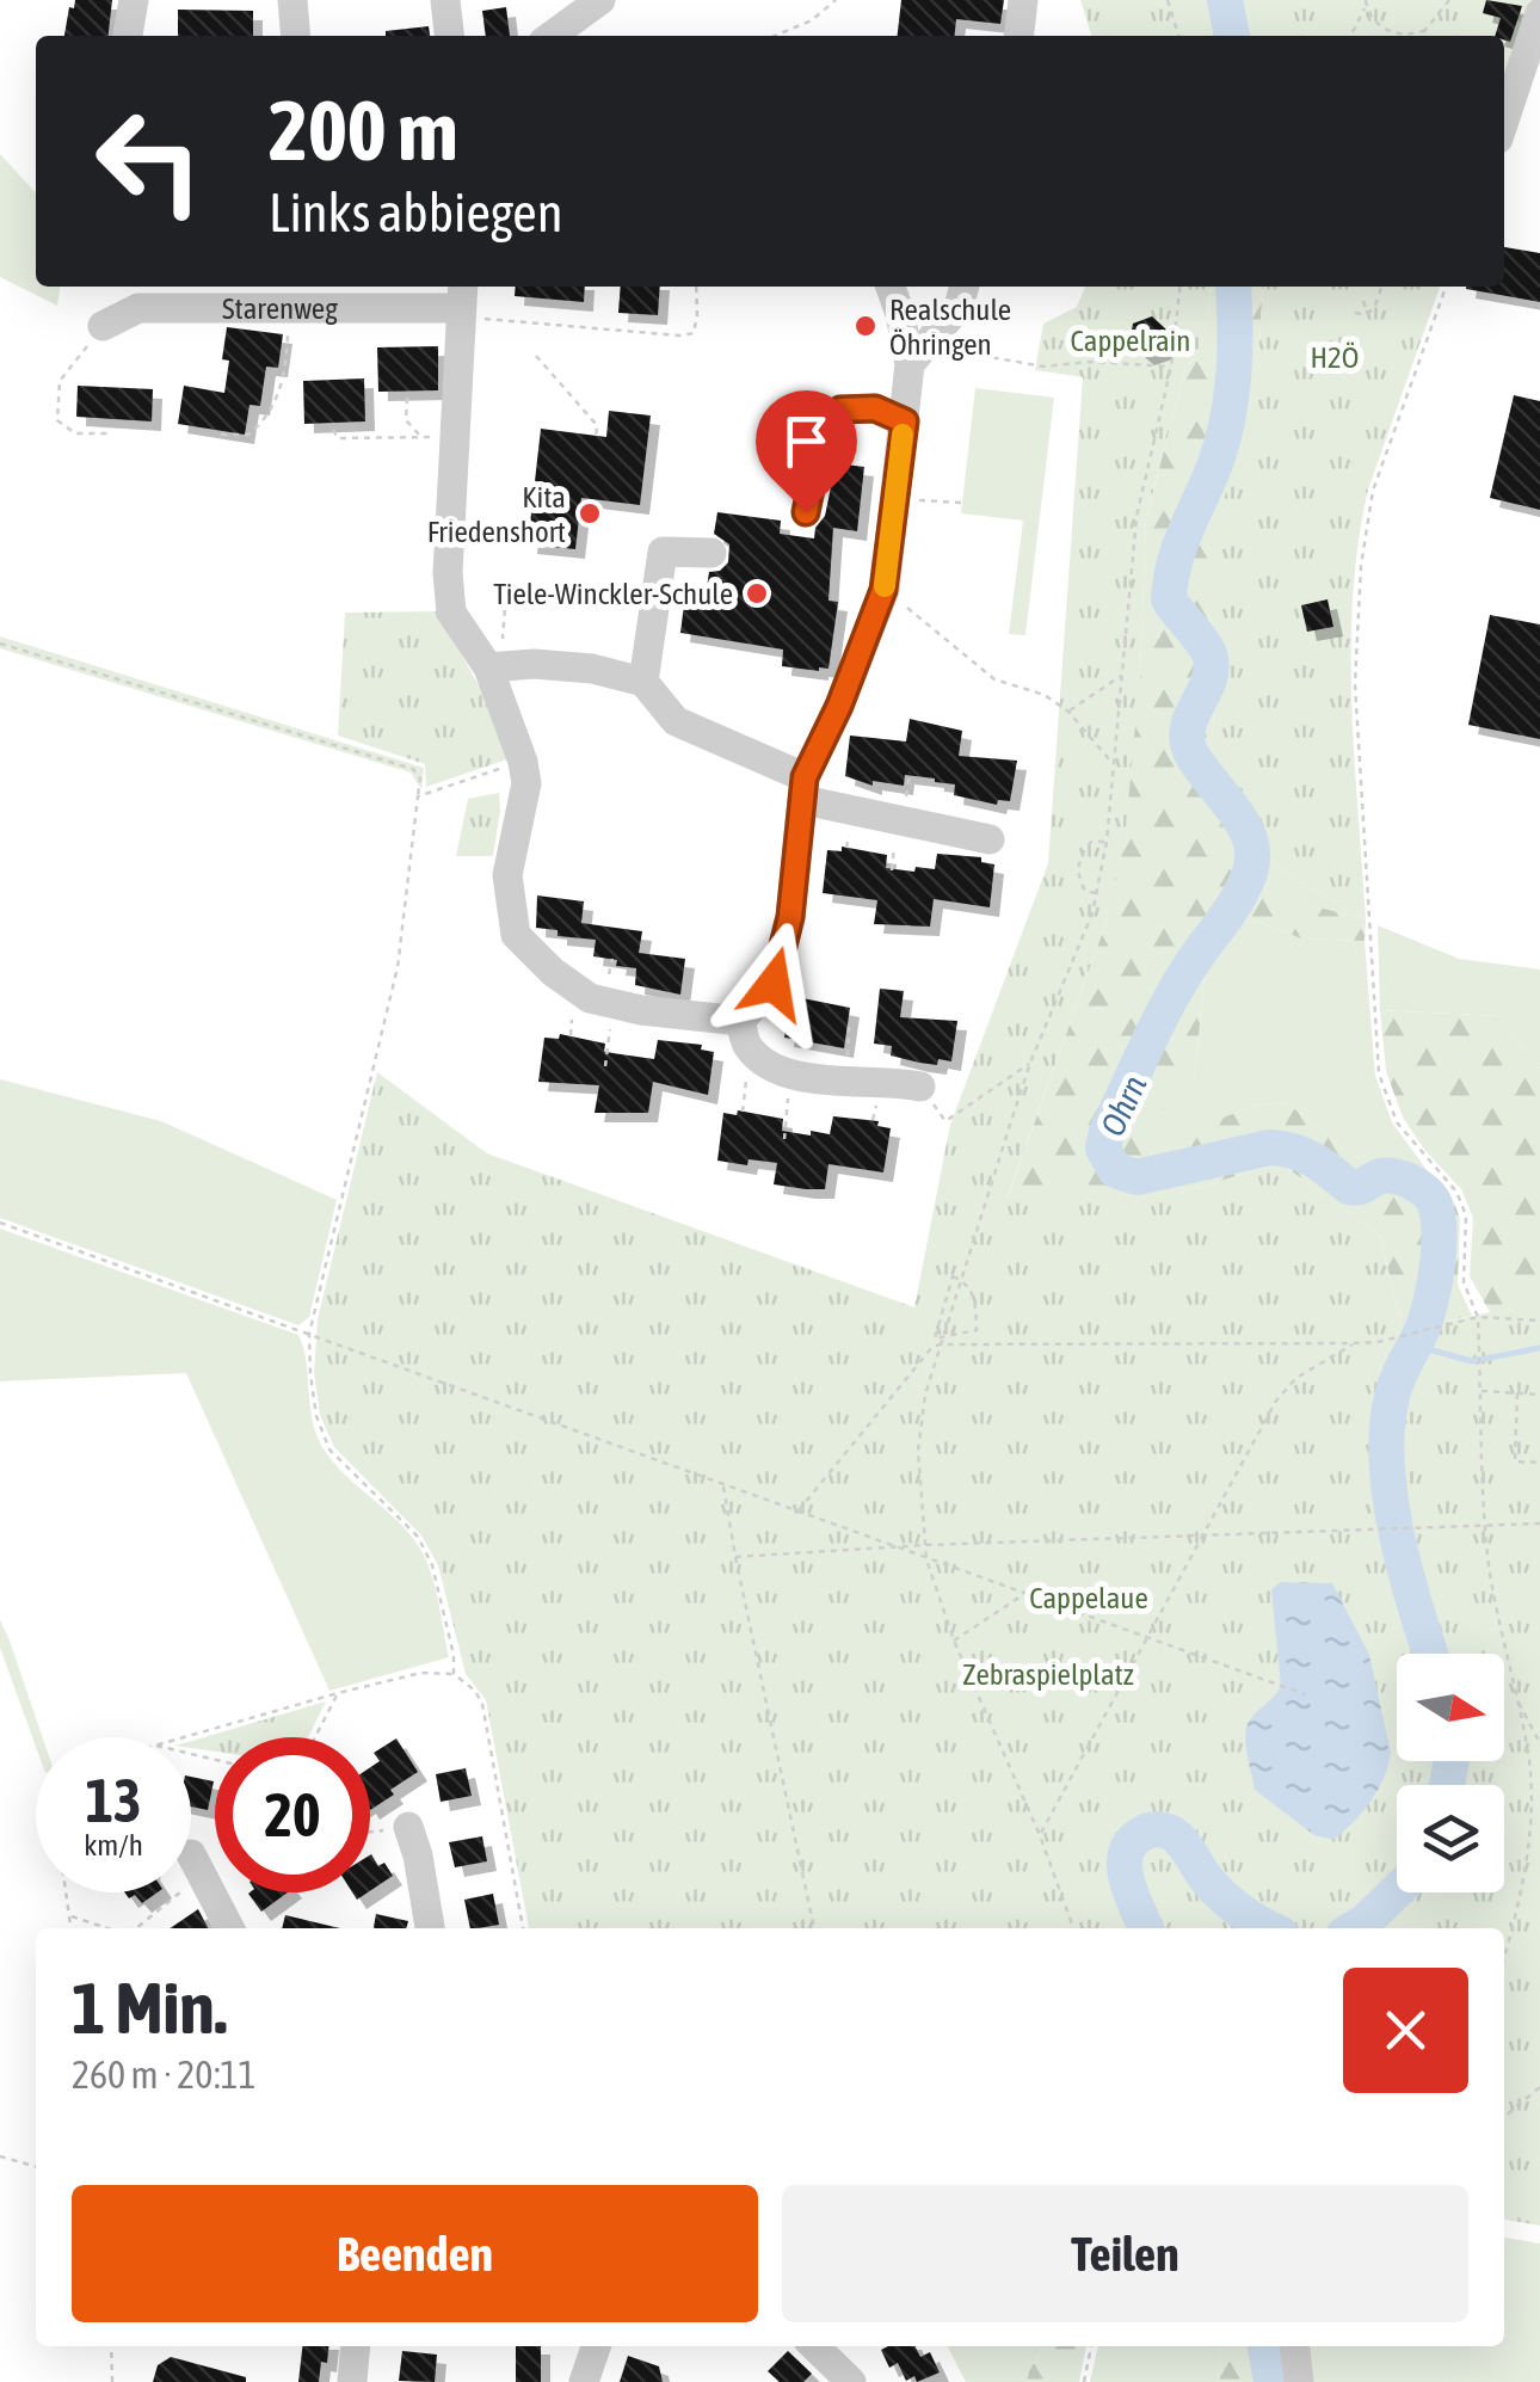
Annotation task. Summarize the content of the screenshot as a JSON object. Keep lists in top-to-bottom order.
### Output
{
  "streets": {
    "street": ["Starenweg"]
  },
  "water": ["Ohrn"],
  "parks": [
    "Cappelrain",
    "H2Ö",
    "Cappelaue",
    "Zebraspielplatz"
  ],
  "places": ["Realschule Öhringen", "Kita Friedenshort", "Tiele-Winckler-Schule"],
  "north": "right",
  "page": {
    "turn": ["200 m", "Links abbiegen"],
    "speed": "13 km/h",
    "limit": "20",
    "heading": ["1 Min.", "260 m · 20:11"],
    "buttons": ["Beenden", "Teilen"]
  }
}
